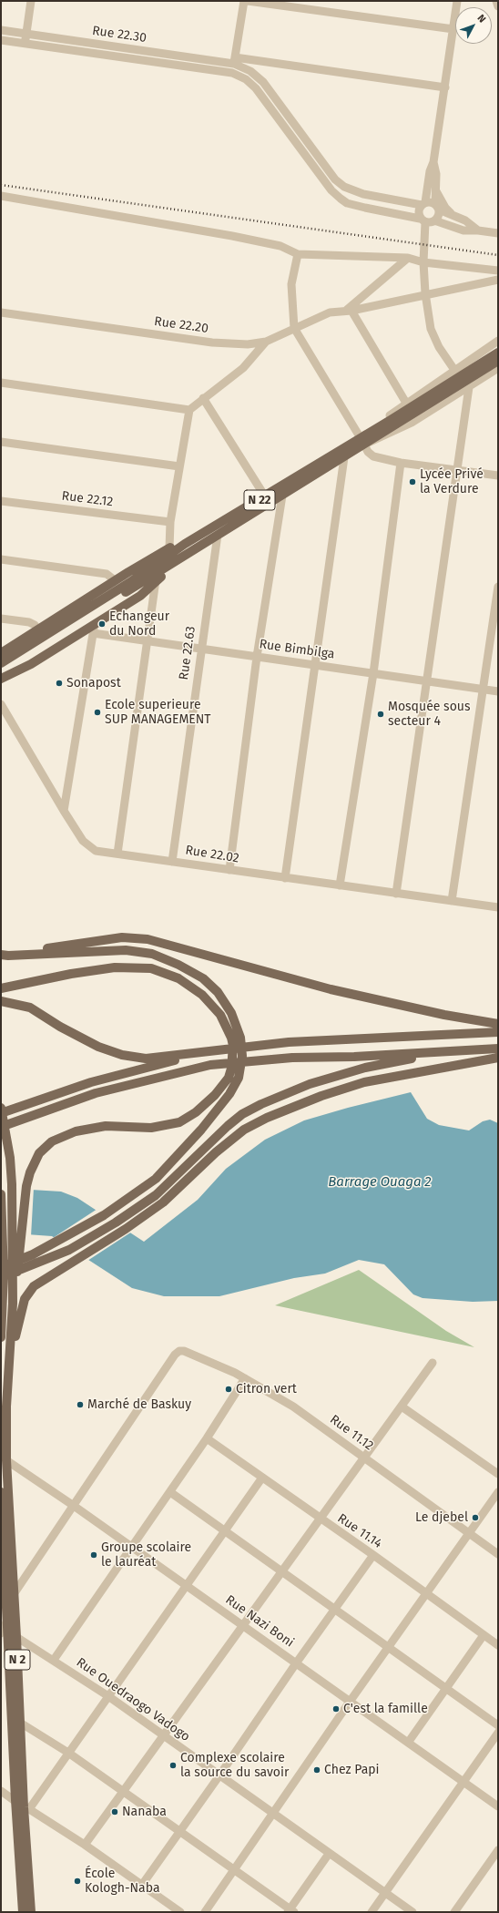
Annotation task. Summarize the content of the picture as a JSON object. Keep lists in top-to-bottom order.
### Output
{
  "streets": {
    "main road": ["N 22", "N 2"],
    "street": [
      "Rue 22.30",
      "Rue 22.20",
      "Rue 22.12",
      "Rue Bimbilga",
      "Rue 22.63",
      "Rue 22.02",
      "Rue 11.12",
      "Rue 11.14",
      "Rue Nazi Boni",
      "Rue Ouedraogo Vadogo"
    ]
  },
  "crossings": [
    ["N 22", "Rue 22.63"],
    ["Rue Bimbilga", "Rue 22.63"],
    ["Rue 22.63", "Rue 22.02"],
    ["Rue 11.12", "Rue Nazi Boni"],
    ["Rue Nazi Boni", "N 2"],
    ["N 2", "Rue Ouedraogo Vadogo"]
  ],
  "water": ["Barrage Ouaga 2"],
  "places": [
    "Lycée Privé la Verdure",
    "Echangeur du Nord",
    "Sonapost",
    "Ecole superieure SUP MANAGEMENT",
    "Mosquée sous secteur 4",
    "Citron vert",
    "Marché de Baskuy",
    "Le djebel",
    "Groupe scolaire le lauréat",
    "C'est la famille",
    "Complexe scolaire la source du savoir",
    "Chez Papi",
    "Nanaba",
    "École Kologh-Naba"
  ],
  "north": "top right"
}
